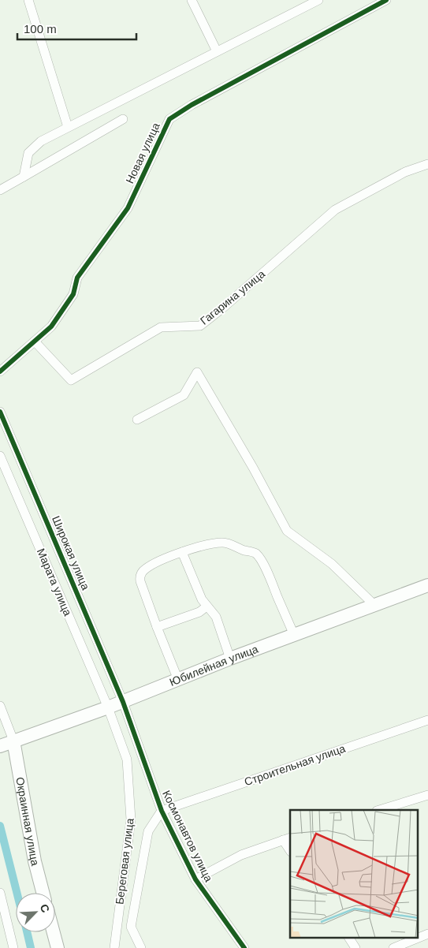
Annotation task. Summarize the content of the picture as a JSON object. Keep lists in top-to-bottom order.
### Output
{
  "streets": {
    "main road": ["Юбилейная улица", "Окраинная улица"],
    "street": [
      "Новая улица",
      "Гагарина улица",
      "Широкая улица",
      "Марата улица",
      "Строительная улица",
      "Космонавтов улица",
      "Береговая улица"
    ]
  },
  "crossings": [
    ["Новая улица", "Гагарина улица"],
    ["Широкая улица", "Юбилейная улица"],
    ["Широкая улица", "Космонавтов улица"],
    ["Марата улица", "Юбилейная улица"],
    ["Марата улица", "Береговая улица"],
    ["Юбилейная улица", "Окраинная улица"],
    ["Юбилейная улица", "Космонавтов улица"],
    ["Юбилейная улица", "Береговая улица"],
    ["Строительная улица", "Космонавтов улица"],
    ["Строительная улица", "Береговая улица"],
    ["Космонавтов улица", "Береговая улица"]
  ],
  "scale_bar": "100 m",
  "north": "top right"
}
